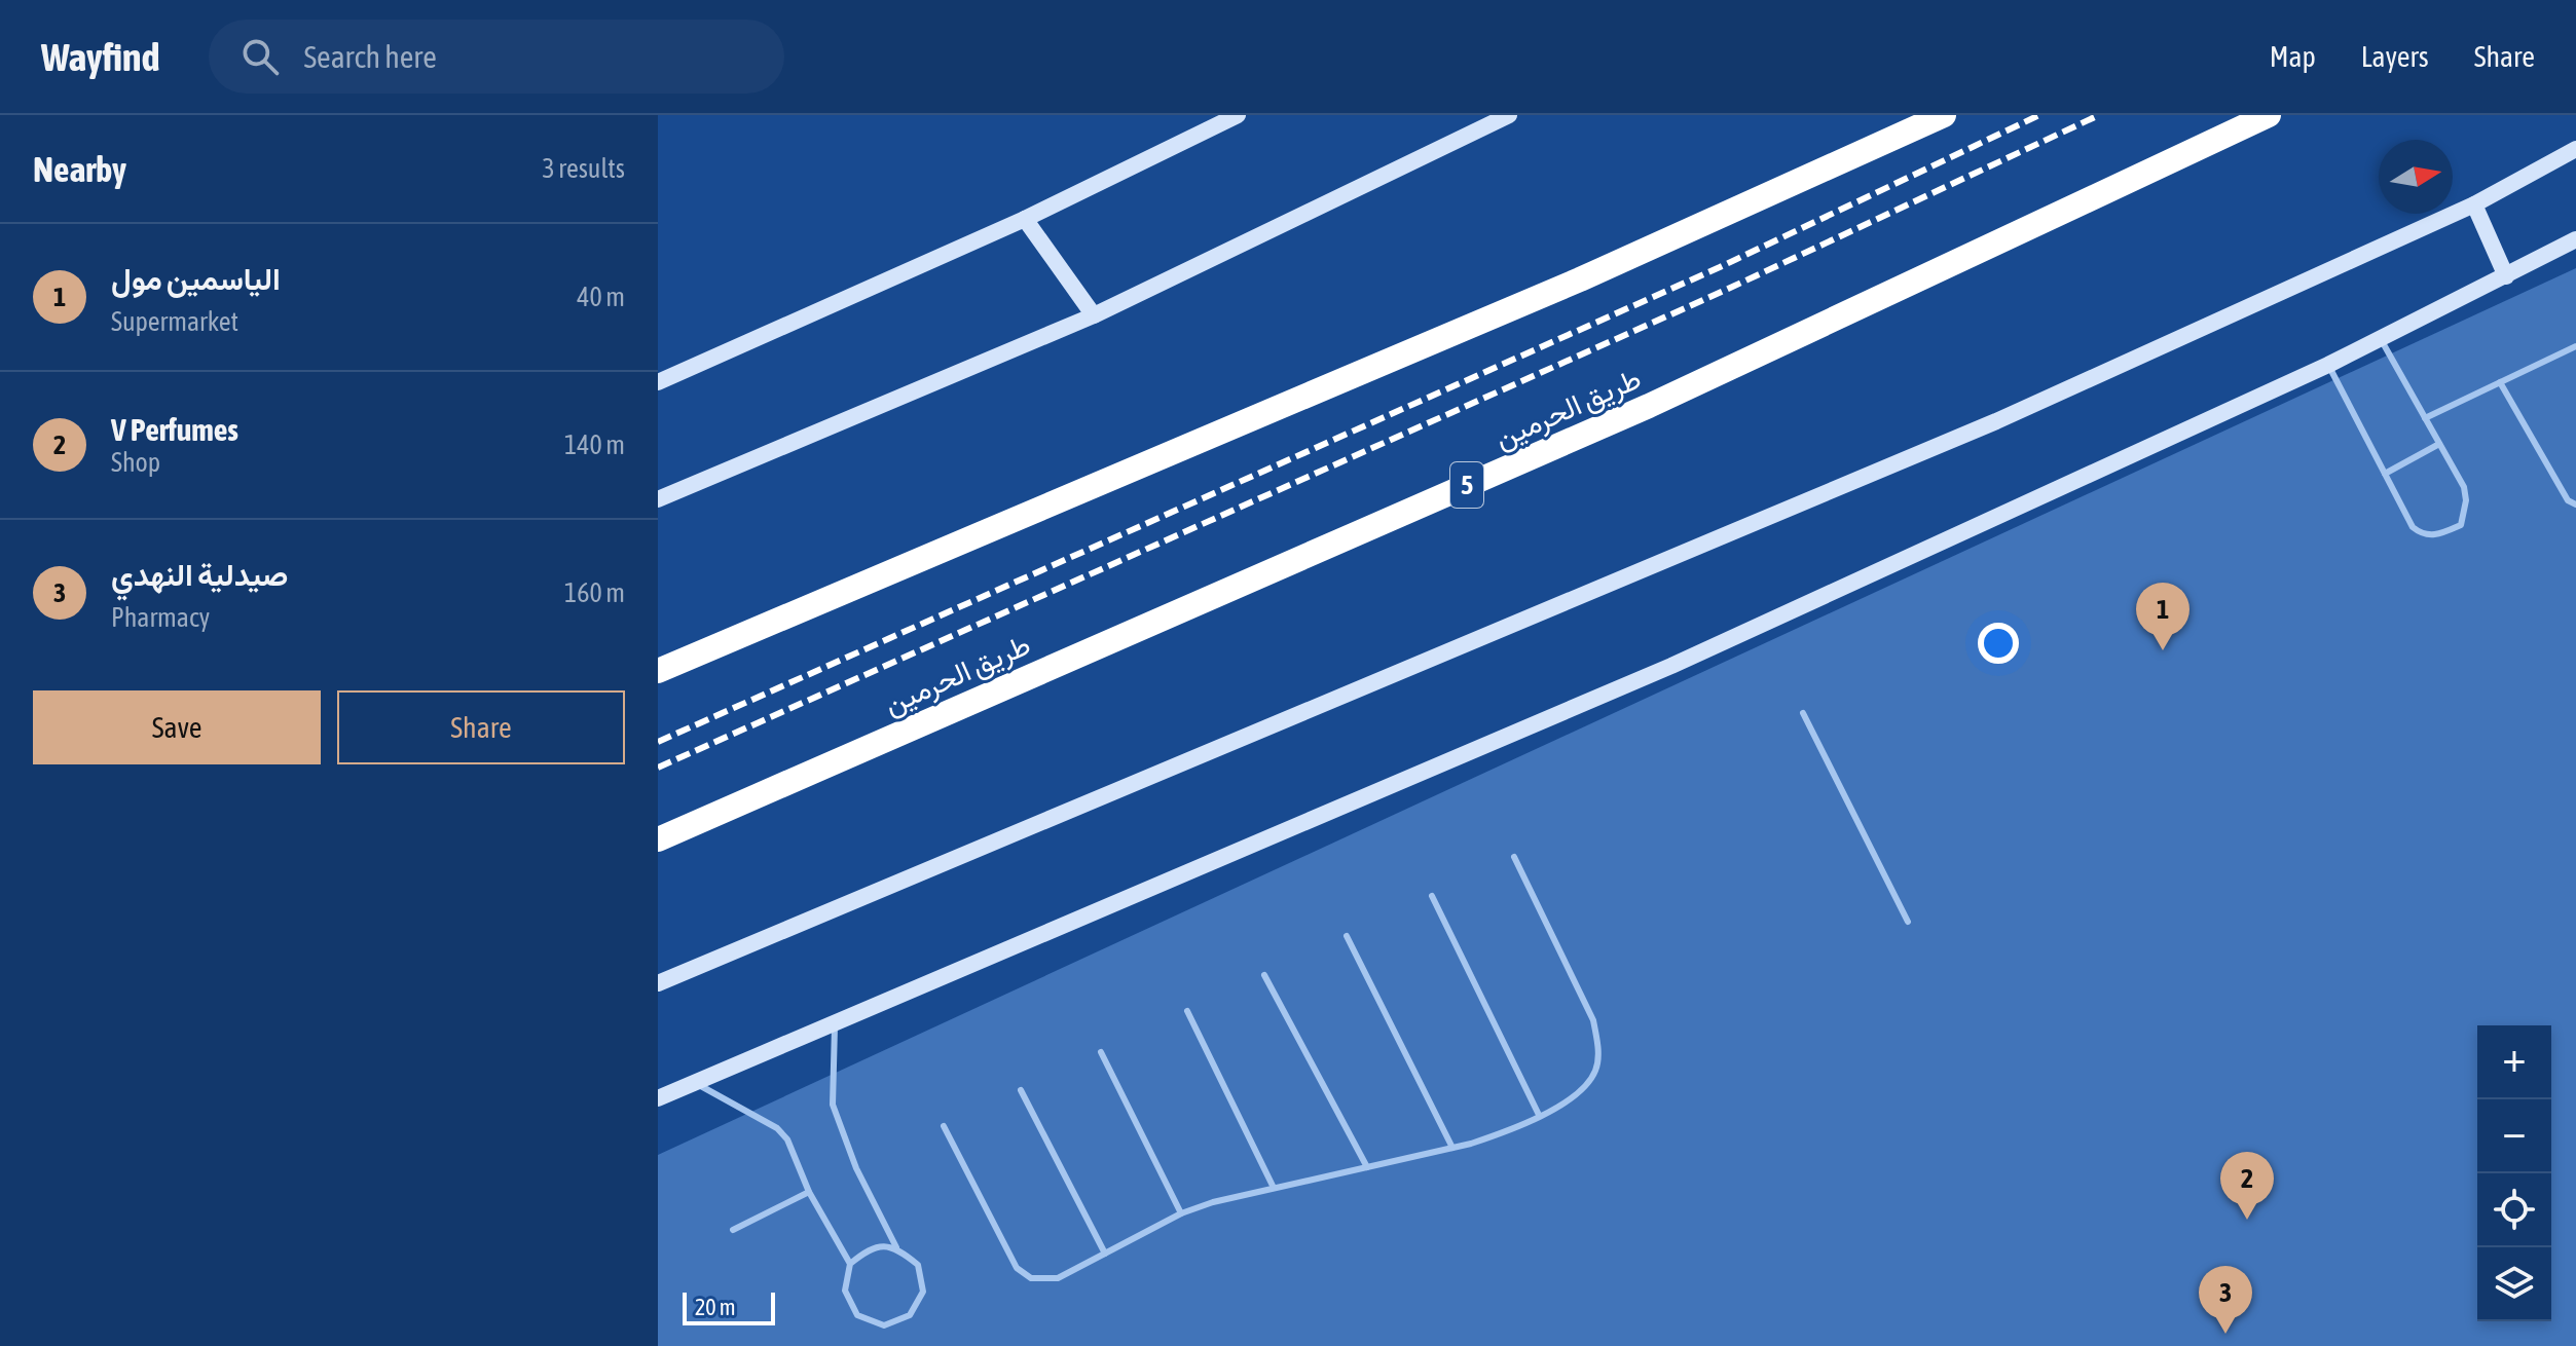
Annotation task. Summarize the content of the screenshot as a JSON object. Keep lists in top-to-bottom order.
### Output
{
  "streets": {
    "highway": ["طريق الحرمين", "5"]
  },
  "scale_bar": "20 m",
  "north": "right",
  "page": {
    "header": "Wayfind",
    "search": "Search here",
    "nav": ["Map", "Layers", "Share"],
    "heading": ["Nearby", "3 results"],
    "list": [
      {
        "mark": "1",
        "name": "الياسمين مول",
        "note": "Supermarket",
        "value": "40 m"
      },
      {
        "mark": "2",
        "name": "V Perfumes",
        "note": "Shop",
        "value": "140 m"
      },
      {
        "mark": "3",
        "name": "صيدلية النهدي",
        "note": "Pharmacy",
        "value": "160 m"
      }
    ],
    "pins": ["1", "2", "3"],
    "buttons": ["Save", "Share"],
    "map_buttons": ["+", "−"],
    "scale": "20 m"
  }
}
